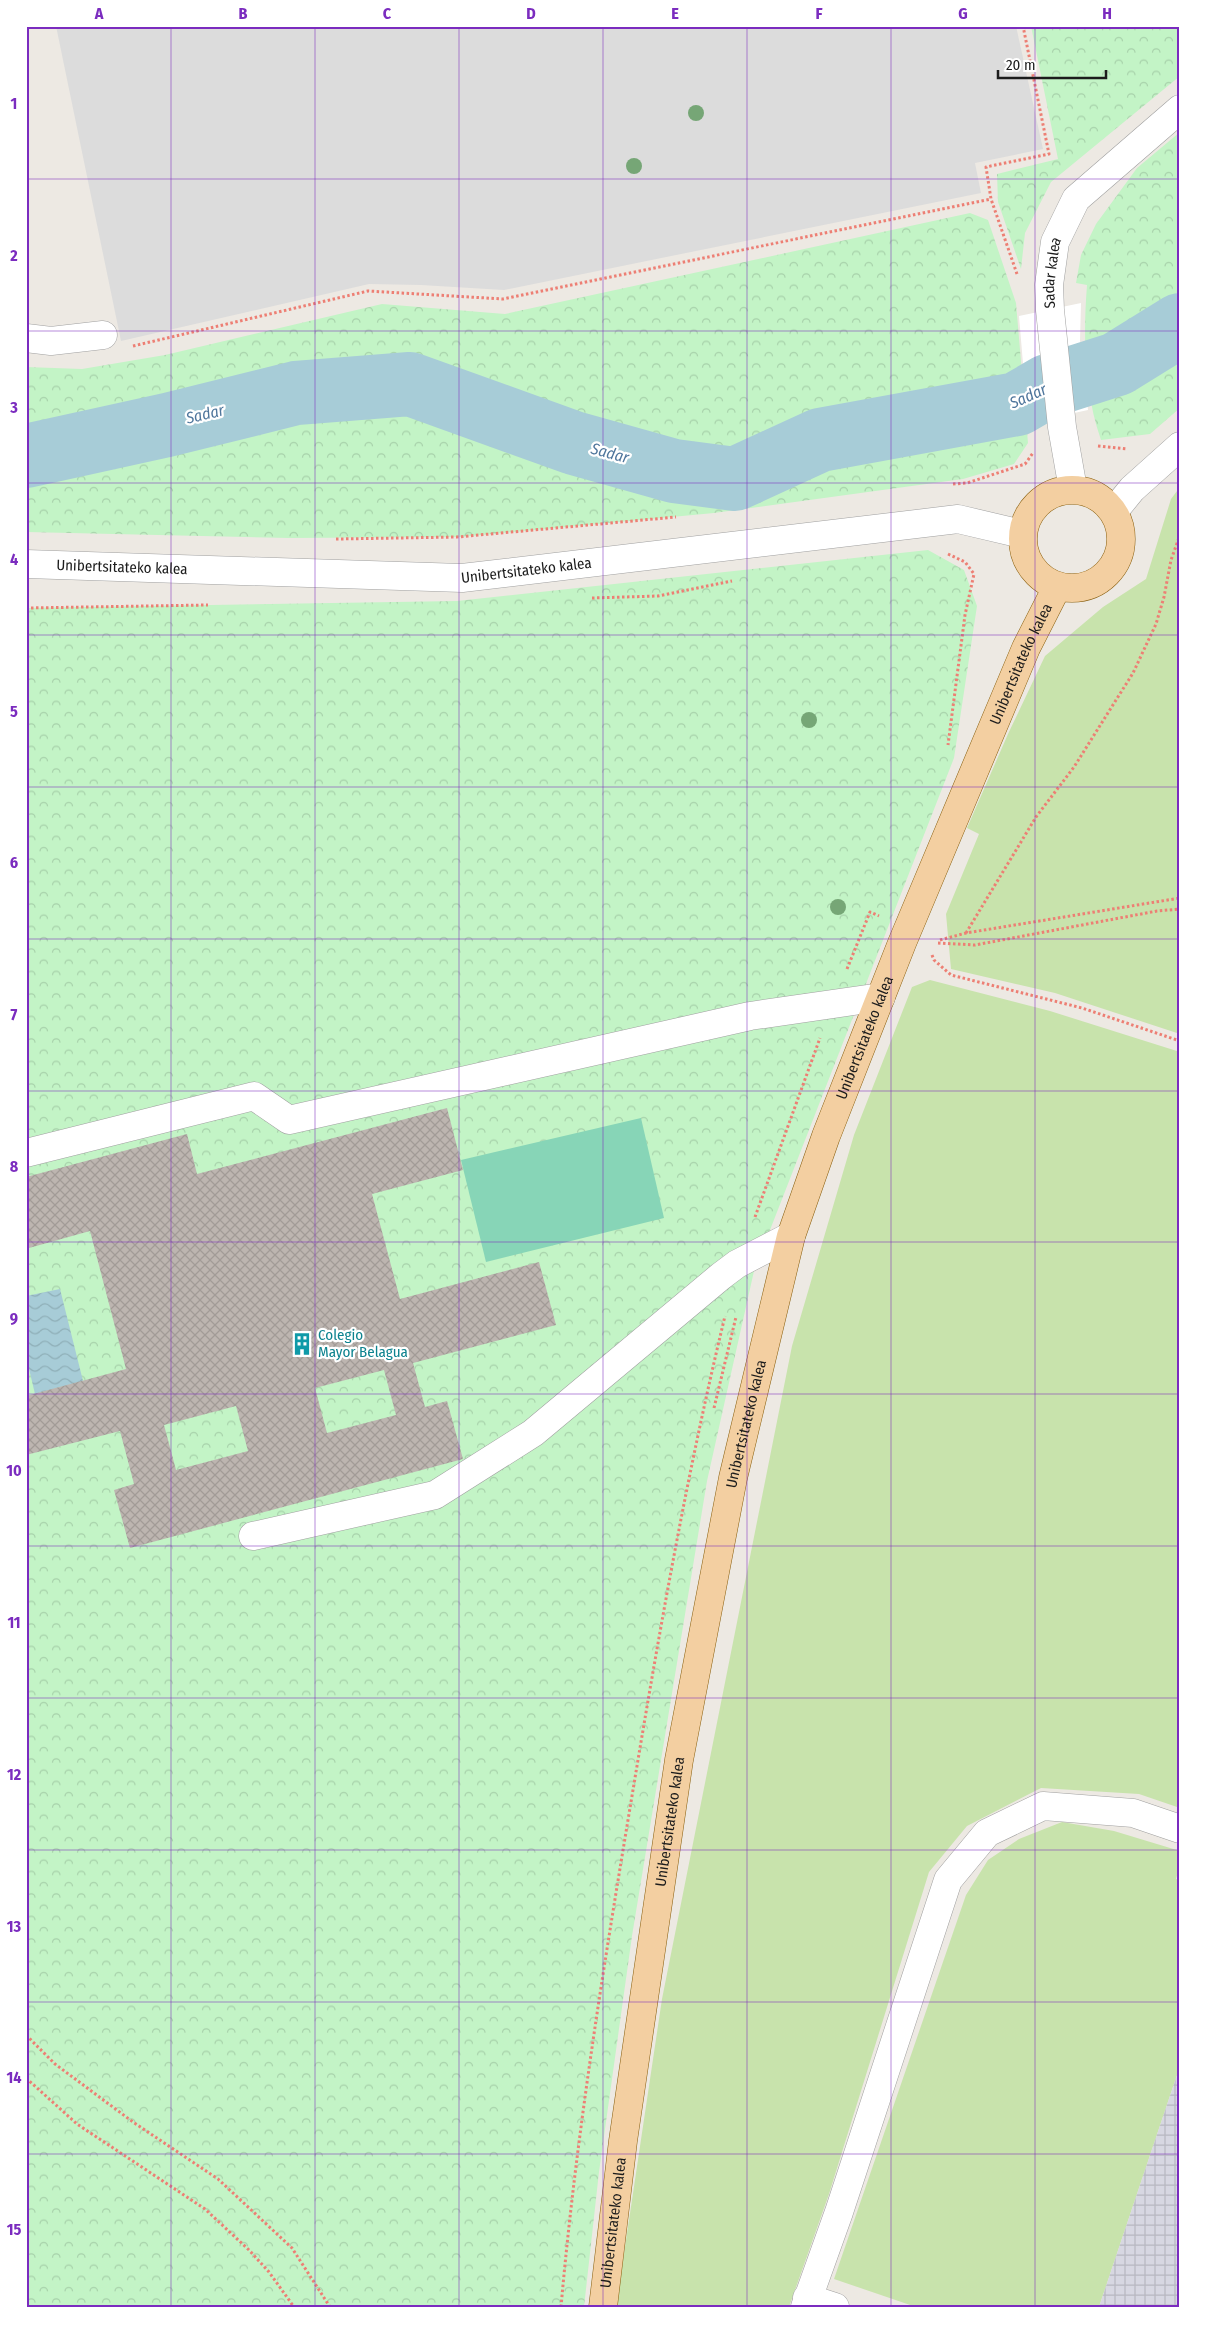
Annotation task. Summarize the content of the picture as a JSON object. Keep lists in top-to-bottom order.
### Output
{
  "streets": {
    "main road": ["Unibertsitateko kalea"],
    "street": ["Sadar kalea"]
  },
  "crossings": [
    ["Sadar kalea", "Unibertsitateko kalea"]
  ],
  "water": ["Sadar"],
  "places": {
    "building": ["Colegio Mayor Belagua"]
  },
  "scale_bar": "20 m",
  "grid": {
    "columns": [
      "A",
      "B",
      "C",
      "D",
      "E",
      "F",
      "G",
      "H"
    ],
    "rows": [
      "1",
      "2",
      "3",
      "4",
      "5",
      "6",
      "7",
      "8",
      "9",
      "10",
      "11",
      "12",
      "13",
      "14",
      "15"
    ]
  }
}
